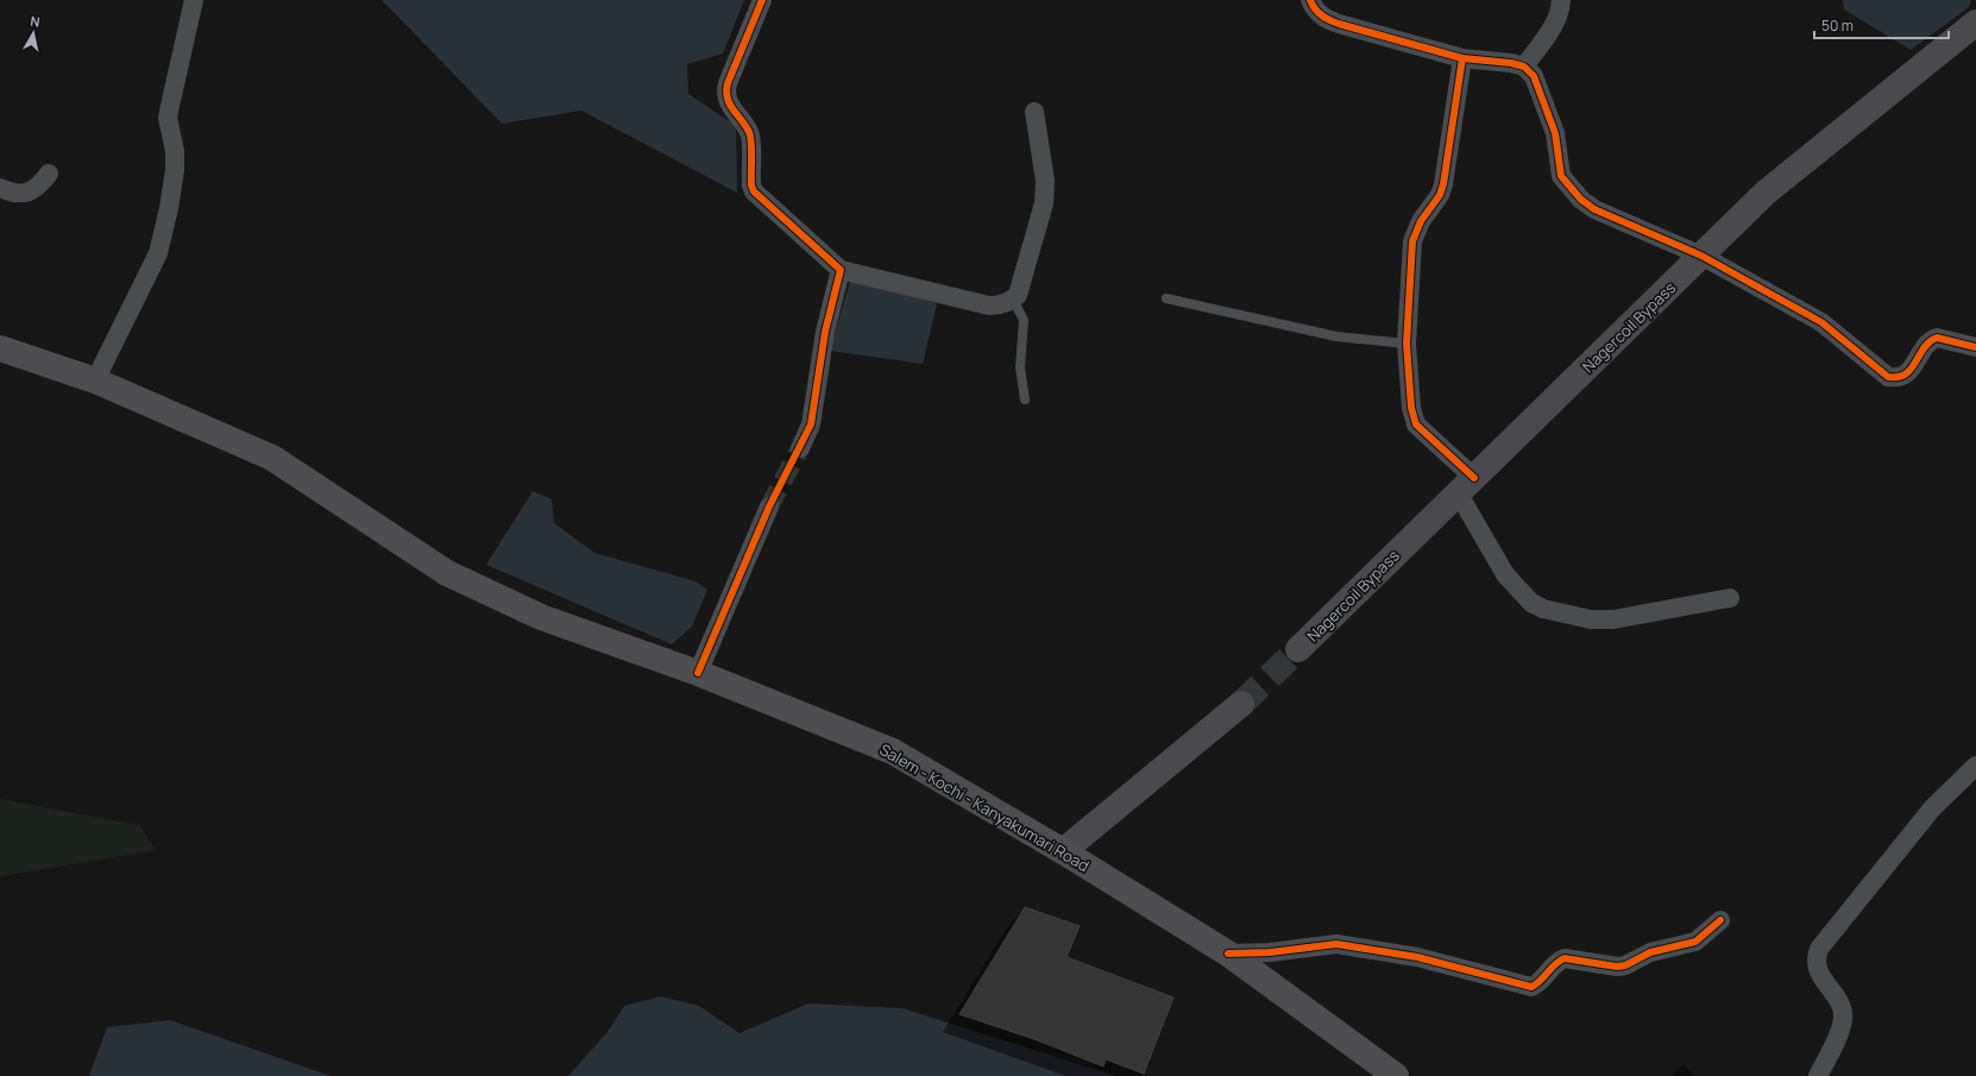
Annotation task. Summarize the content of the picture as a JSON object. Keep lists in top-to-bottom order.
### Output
{
  "streets": {
    "highway": ["Salem - Kochi - Kanyakumari Road"],
    "main road": ["Nagercoil Bypass"]
  },
  "scale_bar": "50 m",
  "north": "top"
}
